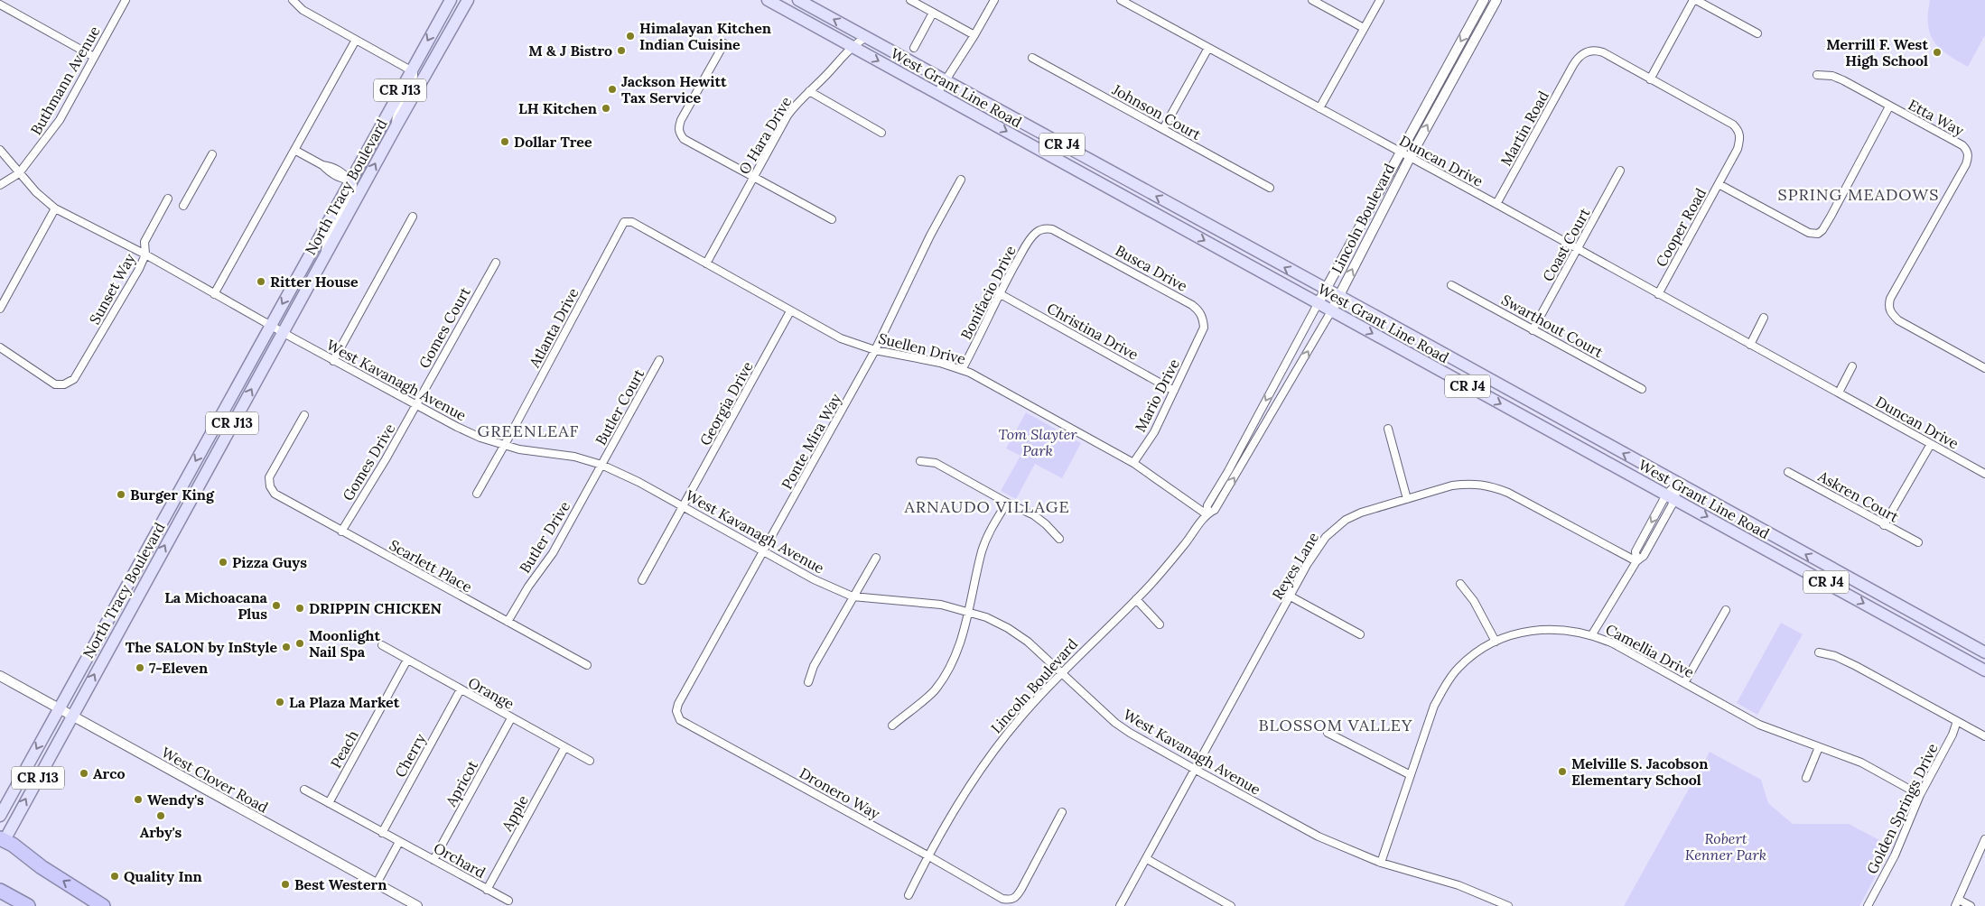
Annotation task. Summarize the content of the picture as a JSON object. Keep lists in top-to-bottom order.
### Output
{
  "streets": {
    "main road": [
      "West Grant Line Road",
      "CR J13",
      "CR J4",
      "North Tracy Boulevard"
    ],
    "street": [
      "Buthmann Avenue",
      "Johnson Court",
      "Etta Way",
      "Martin Road",
      "O Hara Drive",
      "Duncan Drive",
      "Lincoln Boulevard",
      "Cooper Road",
      "Coast Court",
      "Busca Drive",
      "Sunset Way",
      "Bonifacio Drive",
      "Swarthout Court",
      "Gomes Court",
      "Atlanta Drive",
      "Christina Drive",
      "Suellen Drive",
      "West Kavanagh Avenue",
      "Mario Drive",
      "Georgia Drive",
      "Butler Court",
      "Ponte Mira Way",
      "Gomes Drive",
      "Askren Court",
      "Butler Drive",
      "Scarlett Place",
      "Reyes Lane",
      "Camellia Drive",
      "Orange",
      "Peach",
      "Cherry",
      "West Clover Road",
      "Apricot",
      "Dronero Way",
      "Golden Springs Drive",
      "Apple",
      "Orchard"
    ]
  },
  "crossings": [
    ["Buthmann Avenue", "West Kavanagh Avenue"],
    ["West Grant Line Road", "O Hara Drive"],
    ["West Grant Line Road", "Lincoln Boulevard"],
    ["Martin Road", "Duncan Drive"],
    ["Martin Road", "Cooper Road"],
    ["O Hara Drive", "Suellen Drive"],
    ["Duncan Drive", "Lincoln Boulevard"],
    ["Duncan Drive", "Cooper Road"],
    ["Duncan Drive", "Coast Court"],
    ["North Tracy Boulevard", "West Kavanagh Avenue"],
    ["North Tracy Boulevard", "West Clover Road"],
    ["Lincoln Boulevard", "Suellen Drive"],
    ["Lincoln Boulevard", "West Kavanagh Avenue"],
    ["Lincoln Boulevard", "Dronero Way"],
    ["Coast Court", "Swarthout Court"],
    ["Busca Drive", "Bonifacio Drive"],
    ["Busca Drive", "Mario Drive"],
    ["Sunset Way", "West Kavanagh Avenue"],
    ["Bonifacio Drive", "Christina Drive"],
    ["Bonifacio Drive", "Suellen Drive"],
    ["Gomes Court", "West Kavanagh Avenue"],
    ["Gomes Court", "Gomes Drive"],
    ["Atlanta Drive", "Suellen Drive"],
    ["Atlanta Drive", "West Kavanagh Avenue"],
    ["Christina Drive", "Mario Drive"],
    ["Suellen Drive", "Mario Drive"],
    ["Suellen Drive", "Georgia Drive"],
    ["Suellen Drive", "Ponte Mira Way"],
    ["West Kavanagh Avenue", "Georgia Drive"],
    ["West Kavanagh Avenue", "Butler Court"],
    ["West Kavanagh Avenue", "Ponte Mira Way"],
    ["West Kavanagh Avenue", "Gomes Drive"],
    ["West Kavanagh Avenue", "Butler Drive"],
    ["West Kavanagh Avenue", "Reyes Lane"],
    ["West Kavanagh Avenue", "Camellia Drive"],
    ["Butler Court", "Butler Drive"],
    ["Ponte Mira Way", "Dronero Way"],
    ["Gomes Drive", "Scarlett Place"],
    ["Butler Drive", "Scarlett Place"],
    ["Camellia Drive", "Golden Springs Drive"],
    ["Orange", "Peach"],
    ["Orange", "Cherry"],
    ["Orange", "Apricot"],
    ["Orange", "Apple"],
    ["Peach", "Orchard"],
    ["Cherry", "Orchard"],
    ["Apricot", "Orchard"],
    ["Apple", "Orchard"]
  ],
  "districts": [
    "SPRING MEADOWS",
    "GREENLEAF",
    "ARNAUDO VILLAGE",
    "BLOSSOM VALLEY"
  ],
  "parks": ["Tom Slayter Park", "Robert Kenner Park"],
  "places": [
    "Himalayan Kitchen Indian Cuisine",
    "M & J Bistro",
    "Merrill F. West High School",
    "Jackson Hewitt Tax Service",
    "LH Kitchen",
    "Dollar Tree",
    "Ritter House",
    "Burger King",
    "Pizza Guys",
    "La Michoacana Plus",
    "DRIPPIN CHICKEN",
    "Moonlight Nail Spa",
    "The SALON by InStyle",
    "7-Eleven",
    "La Plaza Market",
    "Melville S. Jacobson Elementary School",
    "Arco",
    "Wendy's",
    "Arby's",
    "Quality Inn",
    "Best Western"
  ]
}
